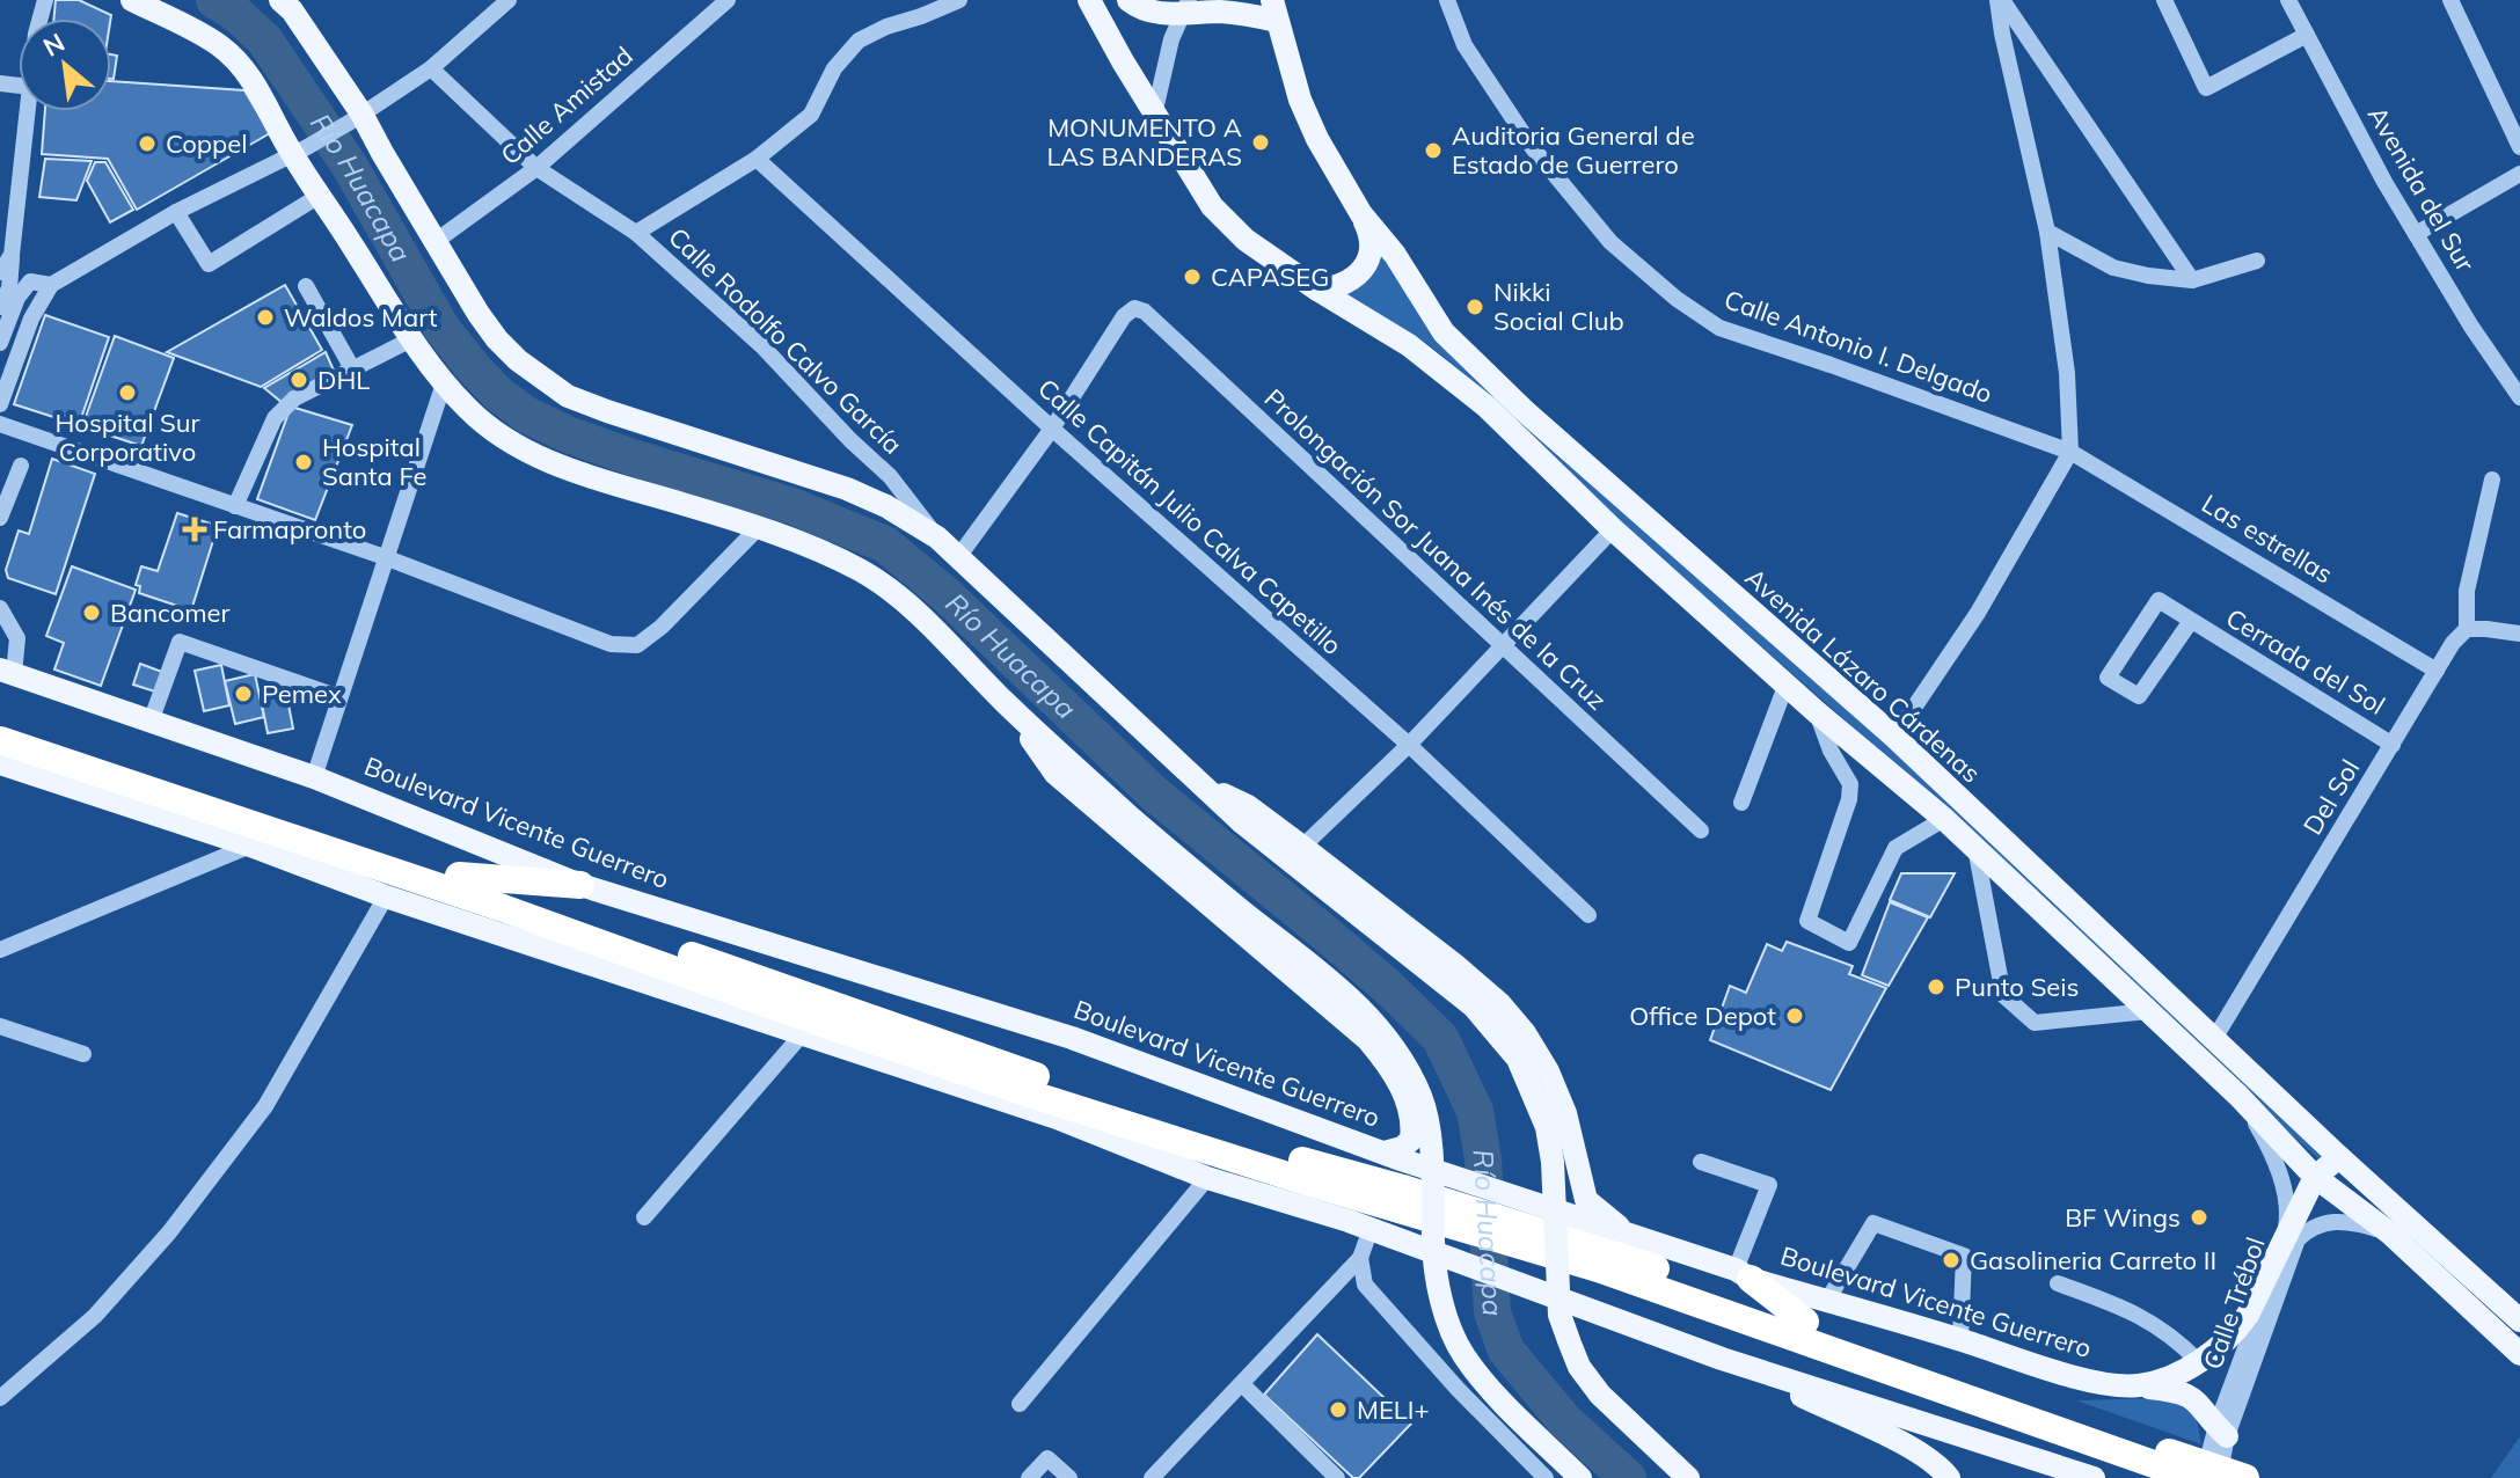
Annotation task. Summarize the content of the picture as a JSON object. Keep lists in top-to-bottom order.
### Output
{
  "streets": {
    "highway": ["Boulevard Vicente Guerrero"],
    "main road": ["Avenida Lázaro Cárdenas"],
    "street": [
      "Calle Amistad",
      "Avenida del Sur",
      "Calle Rodolfo Calvo García",
      "Calle Antonio I. Delgado",
      "Calle Capitán Julio Calva Capetillo",
      "Las estrellas",
      "Prolongación Sor Juana Inés de la Cruz",
      "Cerrada del Sol",
      "Del Sol",
      "Calle Trébol"
    ]
  },
  "crossings": [
    ["Calle Amistad", "Calle Rodolfo Calvo García"],
    ["Calle Antonio I. Delgado", "Las estrellas"],
    ["Calle Capitán Julio Calva Capetillo", "Prolongación Sor Juana Inés de la Cruz"],
    ["Las estrellas", "Del Sol"],
    ["Cerrada del Sol", "Del Sol"],
    ["Avenida Lázaro Cárdenas", "Del Sol"],
    ["Avenida Lázaro Cárdenas", "Boulevard Vicente Guerrero"],
    ["Avenida Lázaro Cárdenas", "Calle Trébol"],
    ["Boulevard Vicente Guerrero", "Calle Trébol"]
  ],
  "water": ["Río Huacapa"],
  "places": {
    "other": [
      "MONUMENTO A LAS BANDERAS",
      "Coppel",
      "Auditoria General de Estado de Guerrero",
      "CAPASEG",
      "Nikki Social Club",
      "Waldos Mart",
      "DHL",
      "Hospital Sur Corporativo",
      "Hospital Santa Fe",
      "Bancomer",
      "Pemex",
      "Punto Seis",
      "Office Depot",
      "BF Wings",
      "Gasolineria Carreto II",
      "MELI+"
    ],
    "health": ["Farmapronto"]
  },
  "north": "top left"
}
